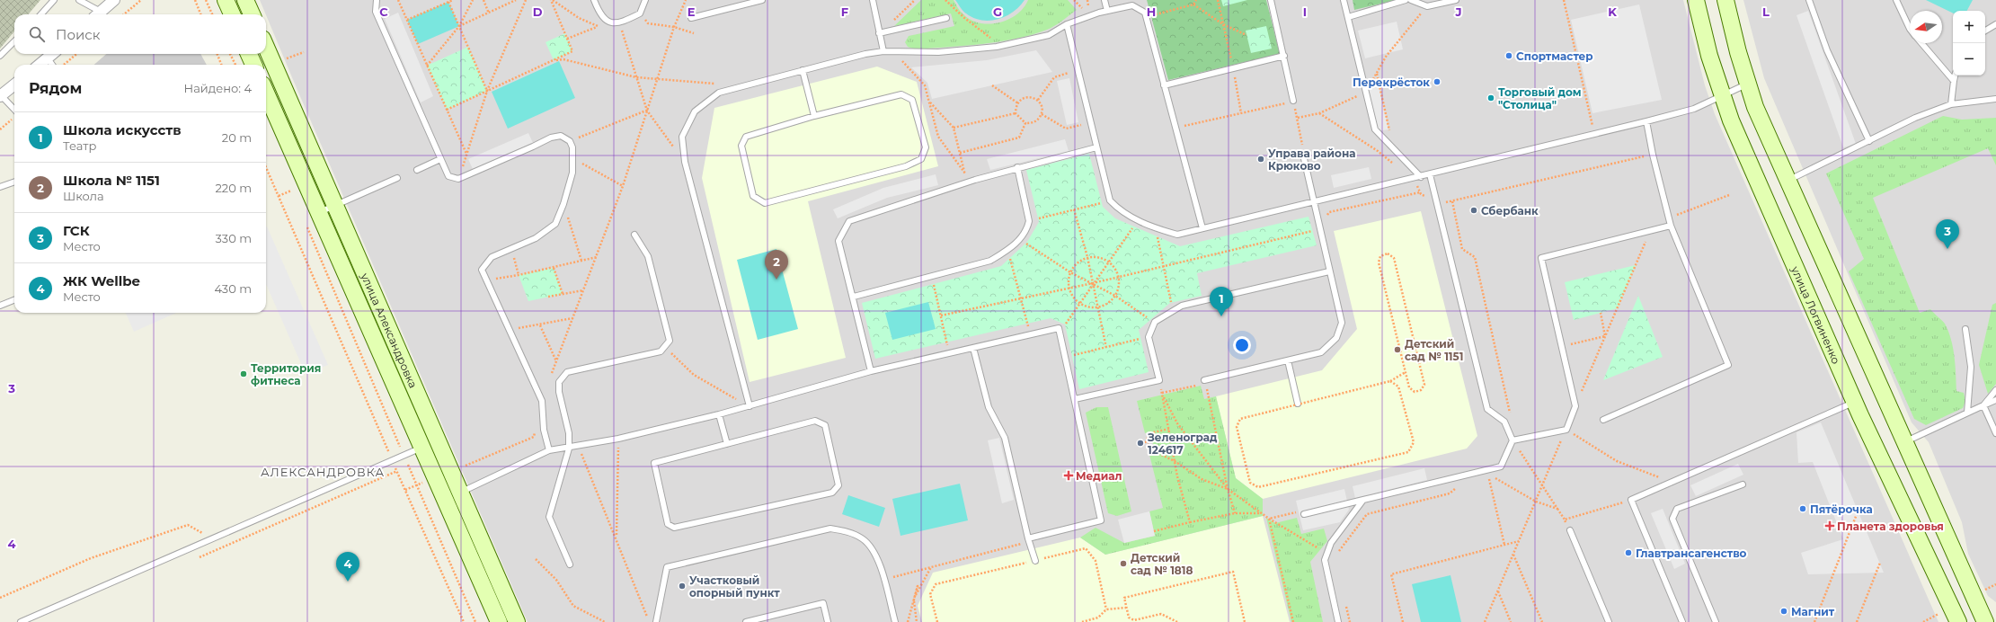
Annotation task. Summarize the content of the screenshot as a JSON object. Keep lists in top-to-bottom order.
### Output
{
  "streets": {
    "main road": ["улица Логвиненко", "улица Александровка"]
  },
  "districts": ["АЛЕКСАНДРОВКА"],
  "places": {
    "other": [
      "Спортмастер",
      "Перекрёсток",
      "Торговый дом \"Столица\"",
      "Управа района Крюково",
      "Сбербанк",
      "Детский сад № 1151",
      "Территория фитнеса",
      "Зеленоград 124617",
      "Пятёрочка",
      "Главтрансагенство",
      "Детский сад № 1818",
      "Участковый опорный пункт",
      "Магнит"
    ],
    "health": ["Медиал", "Планета здоровья"]
  },
  "north": "left",
  "page": {
    "map_buttons": ["+", "−"],
    "search": "Поиск",
    "heading": ["Рядом", "Найдено: 4"],
    "list": [
      {
        "mark": "1",
        "name": "Школа искусств",
        "note": "Театр",
        "value": "20 m"
      },
      {
        "mark": "2",
        "name": "Школа № 1151",
        "note": "Школа",
        "value": "220 m"
      },
      {
        "mark": "3",
        "name": "ГСК",
        "note": "Место",
        "value": "330 m"
      },
      {
        "mark": "4",
        "name": "ЖК Wellbe",
        "note": "Место",
        "value": "430 m"
      }
    ],
    "pins": [
      "3",
      "2",
      "1",
      "4"
    ]
  },
  "grid": {
    "columns": [
      "C",
      "D",
      "E",
      "F",
      "G",
      "H",
      "I",
      "J",
      "K",
      "L"
    ],
    "rows": ["3", "4"]
  }
}
